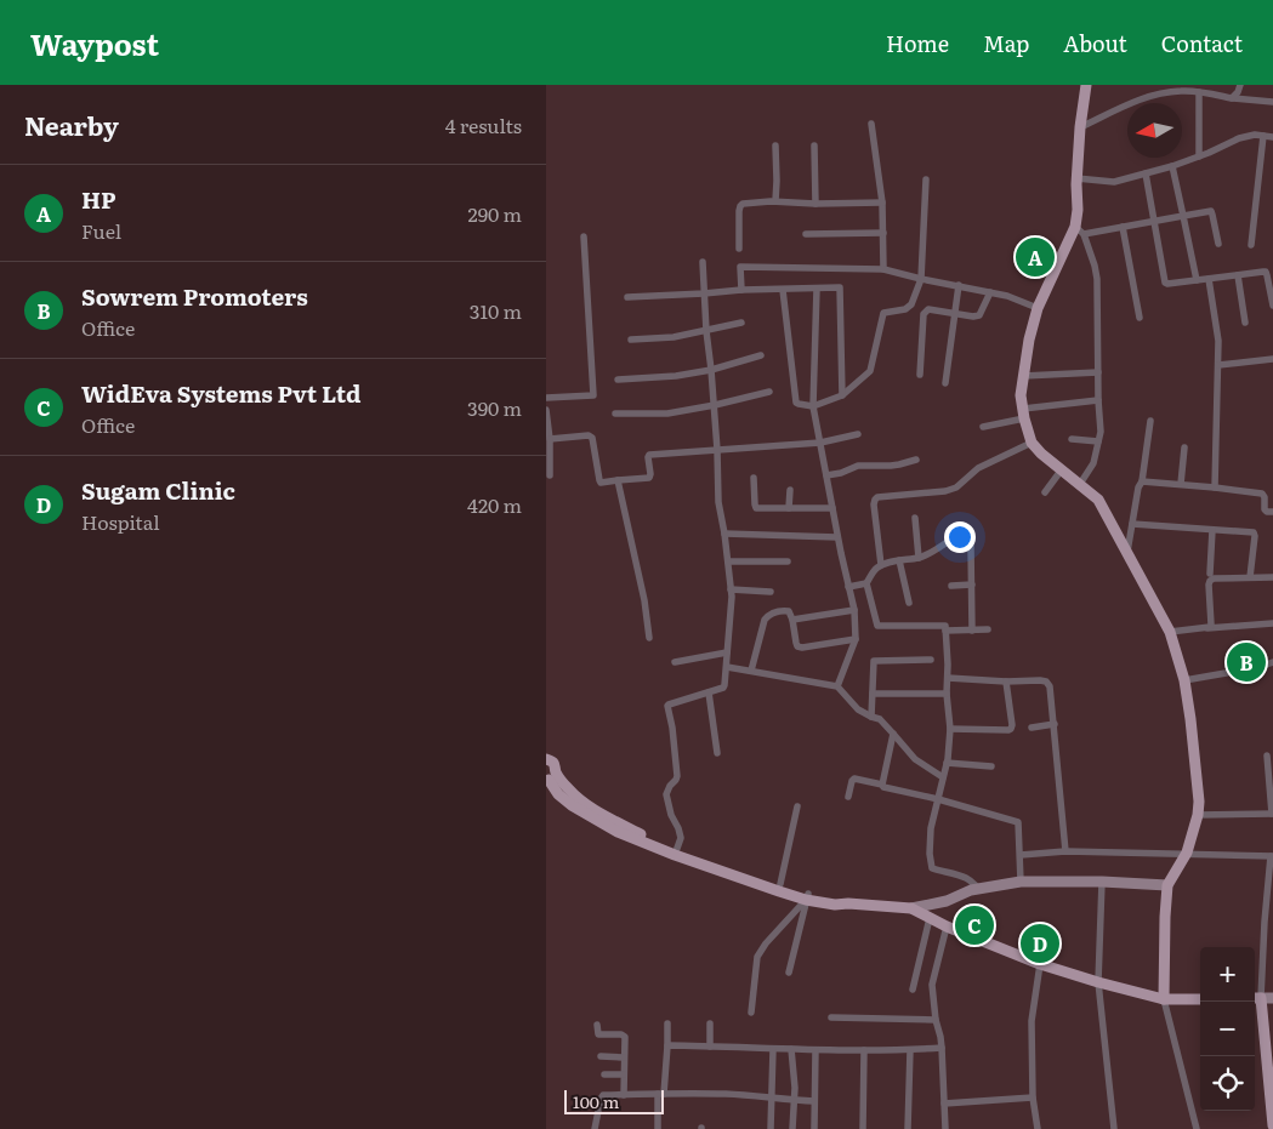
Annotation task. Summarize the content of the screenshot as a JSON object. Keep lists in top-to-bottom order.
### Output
{
  "scale_bar": "100 m",
  "north": "left",
  "page": {
    "header": "Waypost",
    "nav": [
      "Home",
      "Map",
      "About",
      "Contact"
    ],
    "heading": ["Nearby", "4 results"],
    "list": [
      {
        "mark": "A",
        "name": "HP",
        "note": "Fuel",
        "value": "290 m"
      },
      {
        "mark": "B",
        "name": "Sowrem Promoters",
        "note": "Office",
        "value": "310 m"
      },
      {
        "mark": "C",
        "name": "WidEva Systems Pvt Ltd",
        "note": "Office",
        "value": "390 m"
      },
      {
        "mark": "D",
        "name": "Sugam Clinic",
        "note": "Hospital",
        "value": "420 m"
      }
    ],
    "pins": [
      "A",
      "B",
      "C",
      "D"
    ],
    "map_buttons": ["+", "−"],
    "scale": "100 m"
  }
}
